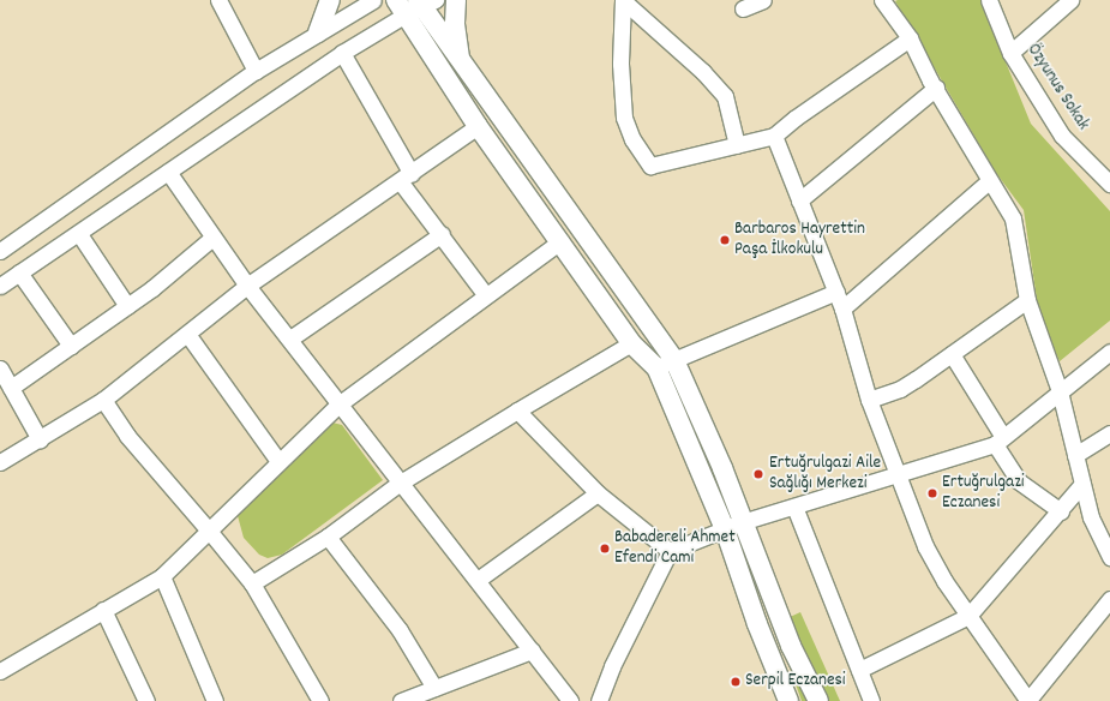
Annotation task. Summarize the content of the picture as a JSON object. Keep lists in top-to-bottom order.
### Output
{
  "streets": {
    "street": ["Özyunus Sokak"]
  },
  "places": [
    "Barbaros Hayrettin Paşa İlkokulu",
    "Ertuğrulgazi Aile Sağlığı Merkezi",
    "Ertuğrulgazi Eczanesi",
    "Babadereli Ahmet Efendi Cami",
    "Serpil Eczanesi"
  ]
}
